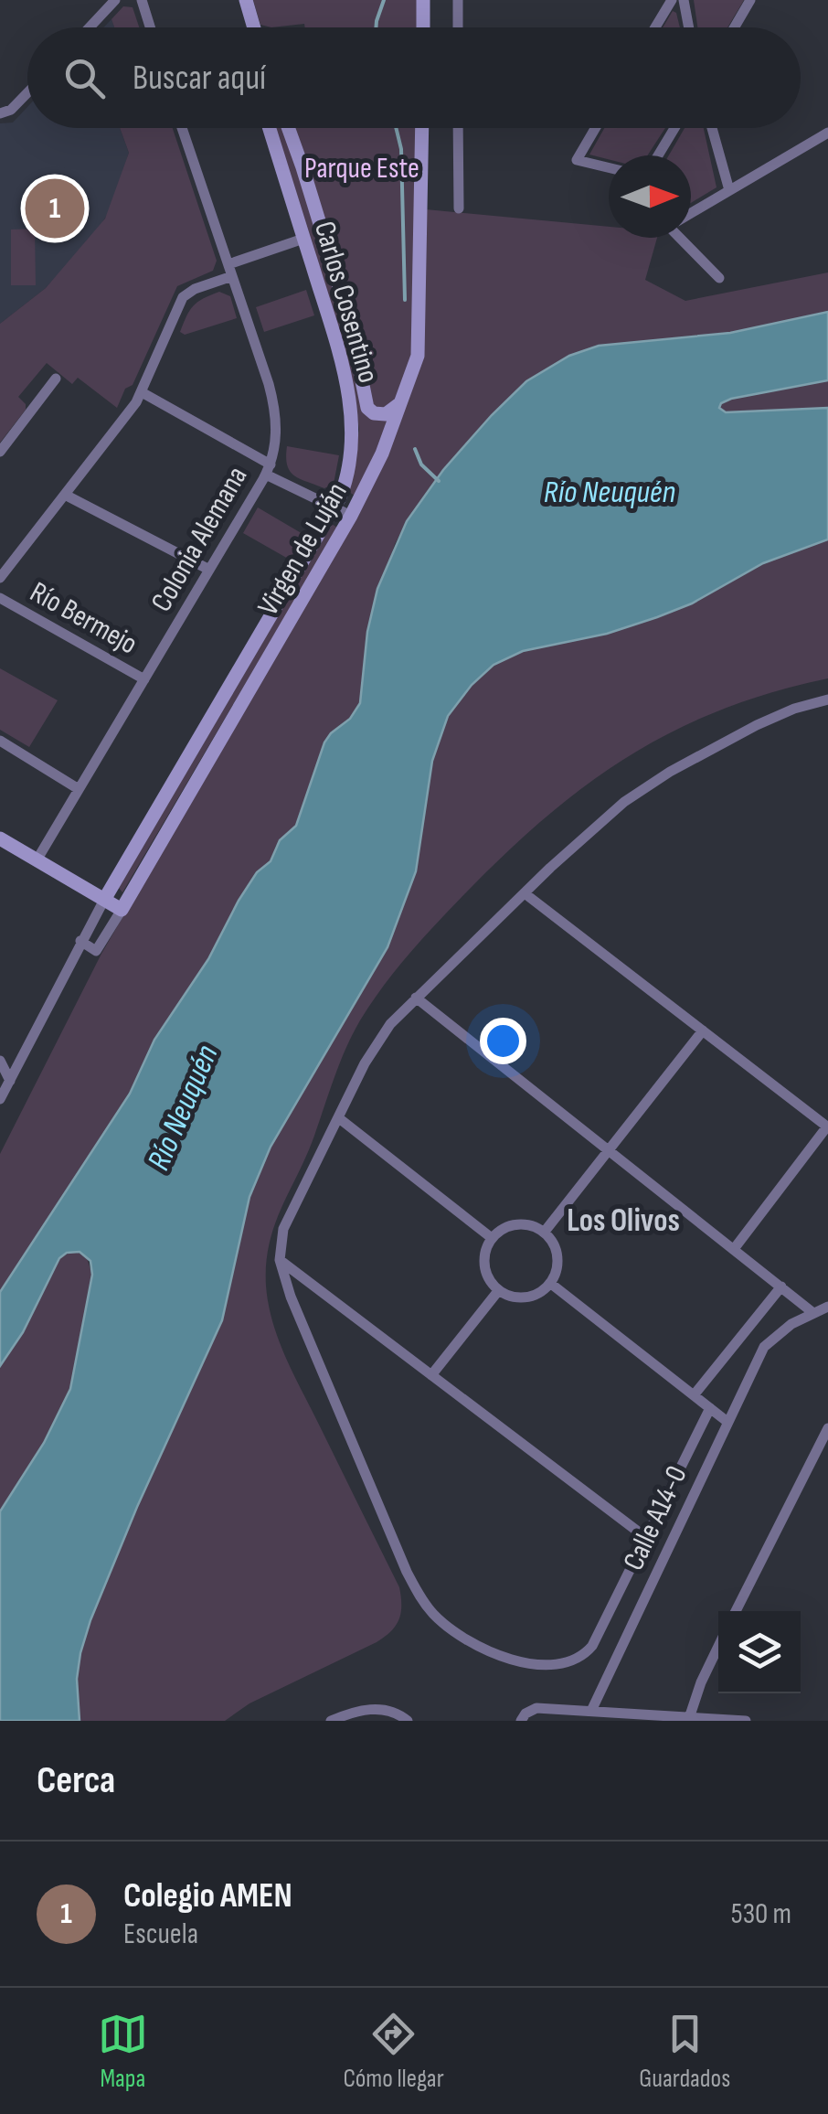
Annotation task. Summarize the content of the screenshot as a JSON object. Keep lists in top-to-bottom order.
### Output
{
  "streets": {
    "street": [
      "Carlos Cosentino",
      "Colonia Alemana",
      "Virgen de Luján",
      "Río Bermejo",
      "Calle A14-0"
    ]
  },
  "crossings": [
    ["Carlos Cosentino", "Virgen de Luján"],
    ["Colonia Alemana", "Río Bermejo"]
  ],
  "districts": ["Los Olivos"],
  "water": ["Río Neuquén"],
  "parks": ["Parque Este"],
  "north": "right",
  "page": {
    "search": "Buscar aquí",
    "pins": "1",
    "heading": "Cerca",
    "list": [
      {
        "mark": "1",
        "name": "Colegio AMEN",
        "note": "Escuela",
        "value": "530 m"
      }
    ],
    "nav": ["Mapa", "Cómo llegar", "Guardados"]
  }
}
